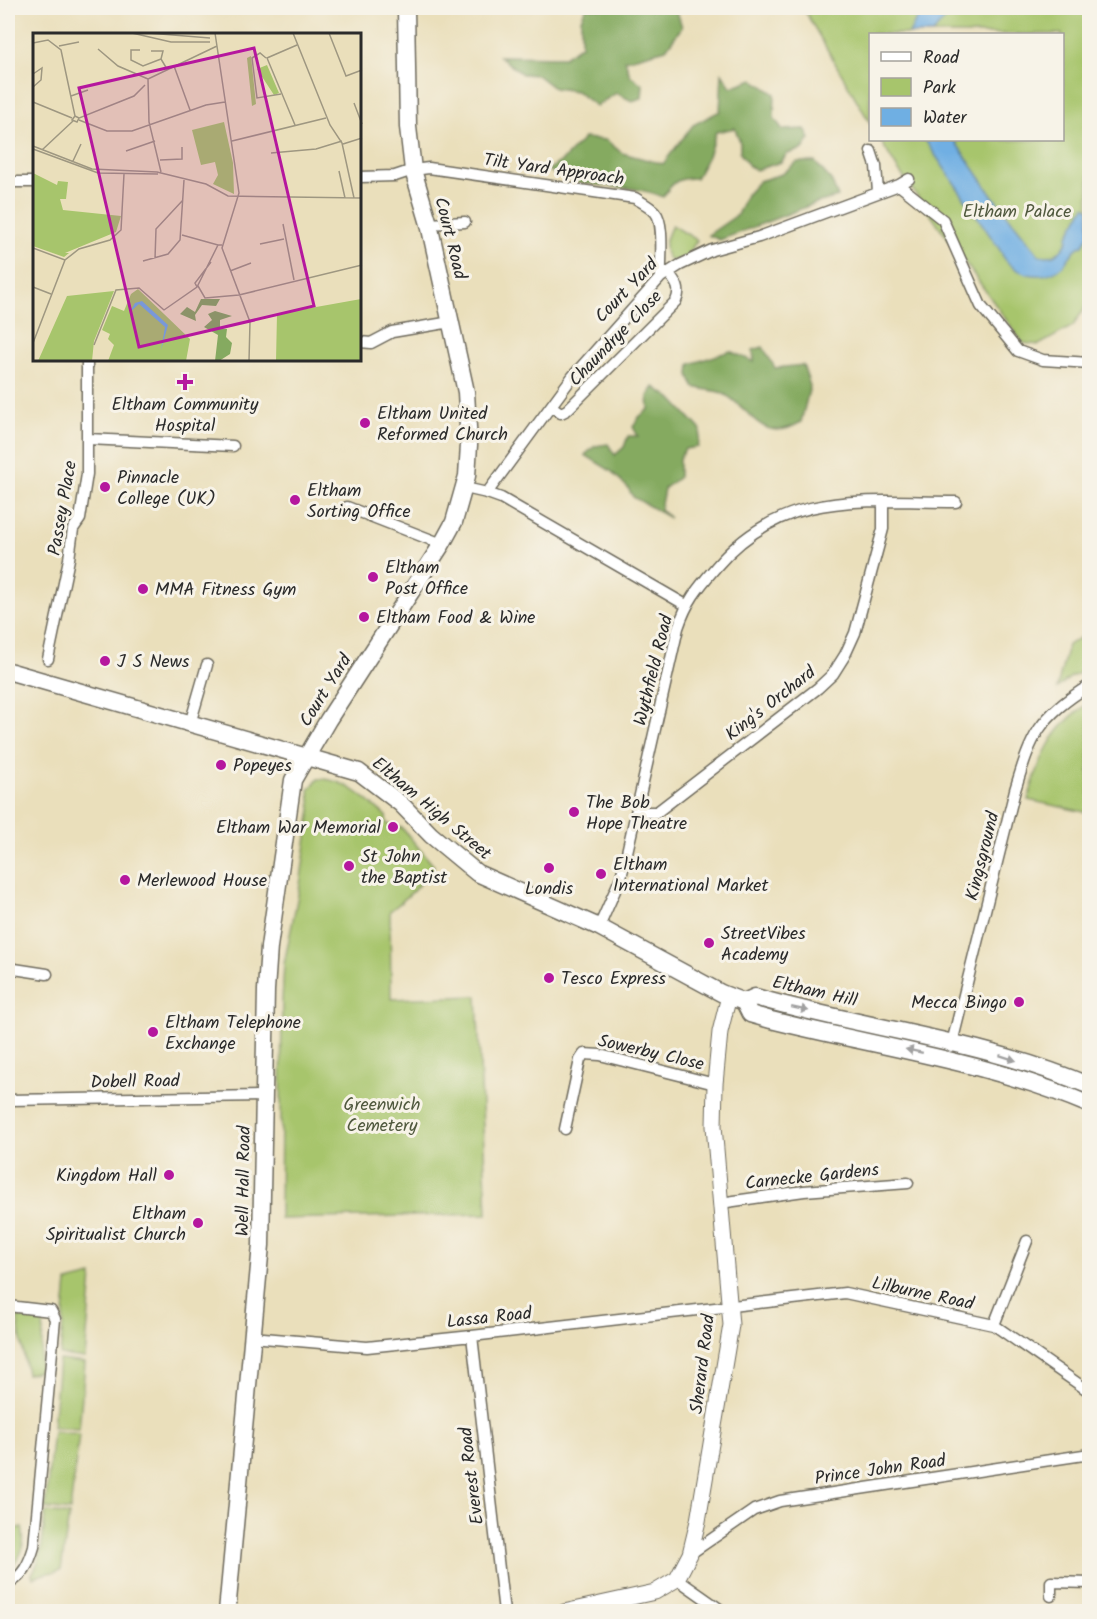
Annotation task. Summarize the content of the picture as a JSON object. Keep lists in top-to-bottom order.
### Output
{
  "streets": {
    "main road": [
      "Court Road",
      "Court Yard",
      "Eltham High Street",
      "Eltham Hill",
      "Well Hall Road"
    ],
    "street": [
      "Tilt Yard Approach",
      "Chaundrye Close",
      "Passey Place",
      "Wythfield Road",
      "King's Orchard",
      "Kingsground",
      "Sowerby Close",
      "Dobell Road",
      "Carnecke Gardens",
      "Lilburne Road",
      "Lassa Road",
      "Sherard Road",
      "Prince John Road",
      "Everest Road"
    ]
  },
  "crossings": [
    ["Tilt Yard Approach", "Court Road"],
    ["Tilt Yard Approach", "Court Yard"],
    ["Tilt Yard Approach", "Chaundrye Close"],
    ["Court Road", "Court Yard"],
    ["Court Yard", "Chaundrye Close"],
    ["Court Yard", "Wythfield Road"],
    ["Court Yard", "Eltham High Street"],
    ["Court Yard", "Well Hall Road"],
    ["Wythfield Road", "King's Orchard"],
    ["Wythfield Road", "Eltham High Street"],
    ["Eltham High Street", "Eltham Hill"],
    ["Eltham High Street", "Well Hall Road"],
    ["Eltham High Street", "Sherard Road"],
    ["Kingsground", "Eltham Hill"],
    ["Eltham Hill", "Sherard Road"],
    ["Sowerby Close", "Sherard Road"],
    ["Dobell Road", "Well Hall Road"],
    ["Carnecke Gardens", "Sherard Road"],
    ["Well Hall Road", "Lassa Road"],
    ["Lilburne Road", "Lassa Road"],
    ["Lilburne Road", "Sherard Road"],
    ["Lassa Road", "Sherard Road"],
    ["Lassa Road", "Everest Road"],
    ["Sherard Road", "Prince John Road"]
  ],
  "parks": ["Eltham Palace", "Greenwich Cemetery"],
  "places": {
    "health": ["Eltham Community Hospital"],
    "other": [
      "Eltham United Reformed Church",
      "Pinnacle College (UK)",
      "Eltham Sorting Office",
      "Eltham Post Office",
      "MMA Fitness Gym",
      "Eltham Food & Wine",
      "J S News",
      "Popeyes",
      "The Bob Hope Theatre",
      "Eltham War Memorial",
      "St John the Baptist",
      "Londis",
      "Eltham International Market",
      "Merlewood House",
      "StreetVibes Academy",
      "Tesco Express",
      "Mecca Bingo",
      "Eltham Telephone Exchange",
      "Kingdom Hall",
      "Eltham Spiritualist Church"
    ]
  },
  "legend": ["Road", "Park", "Water"]
}
